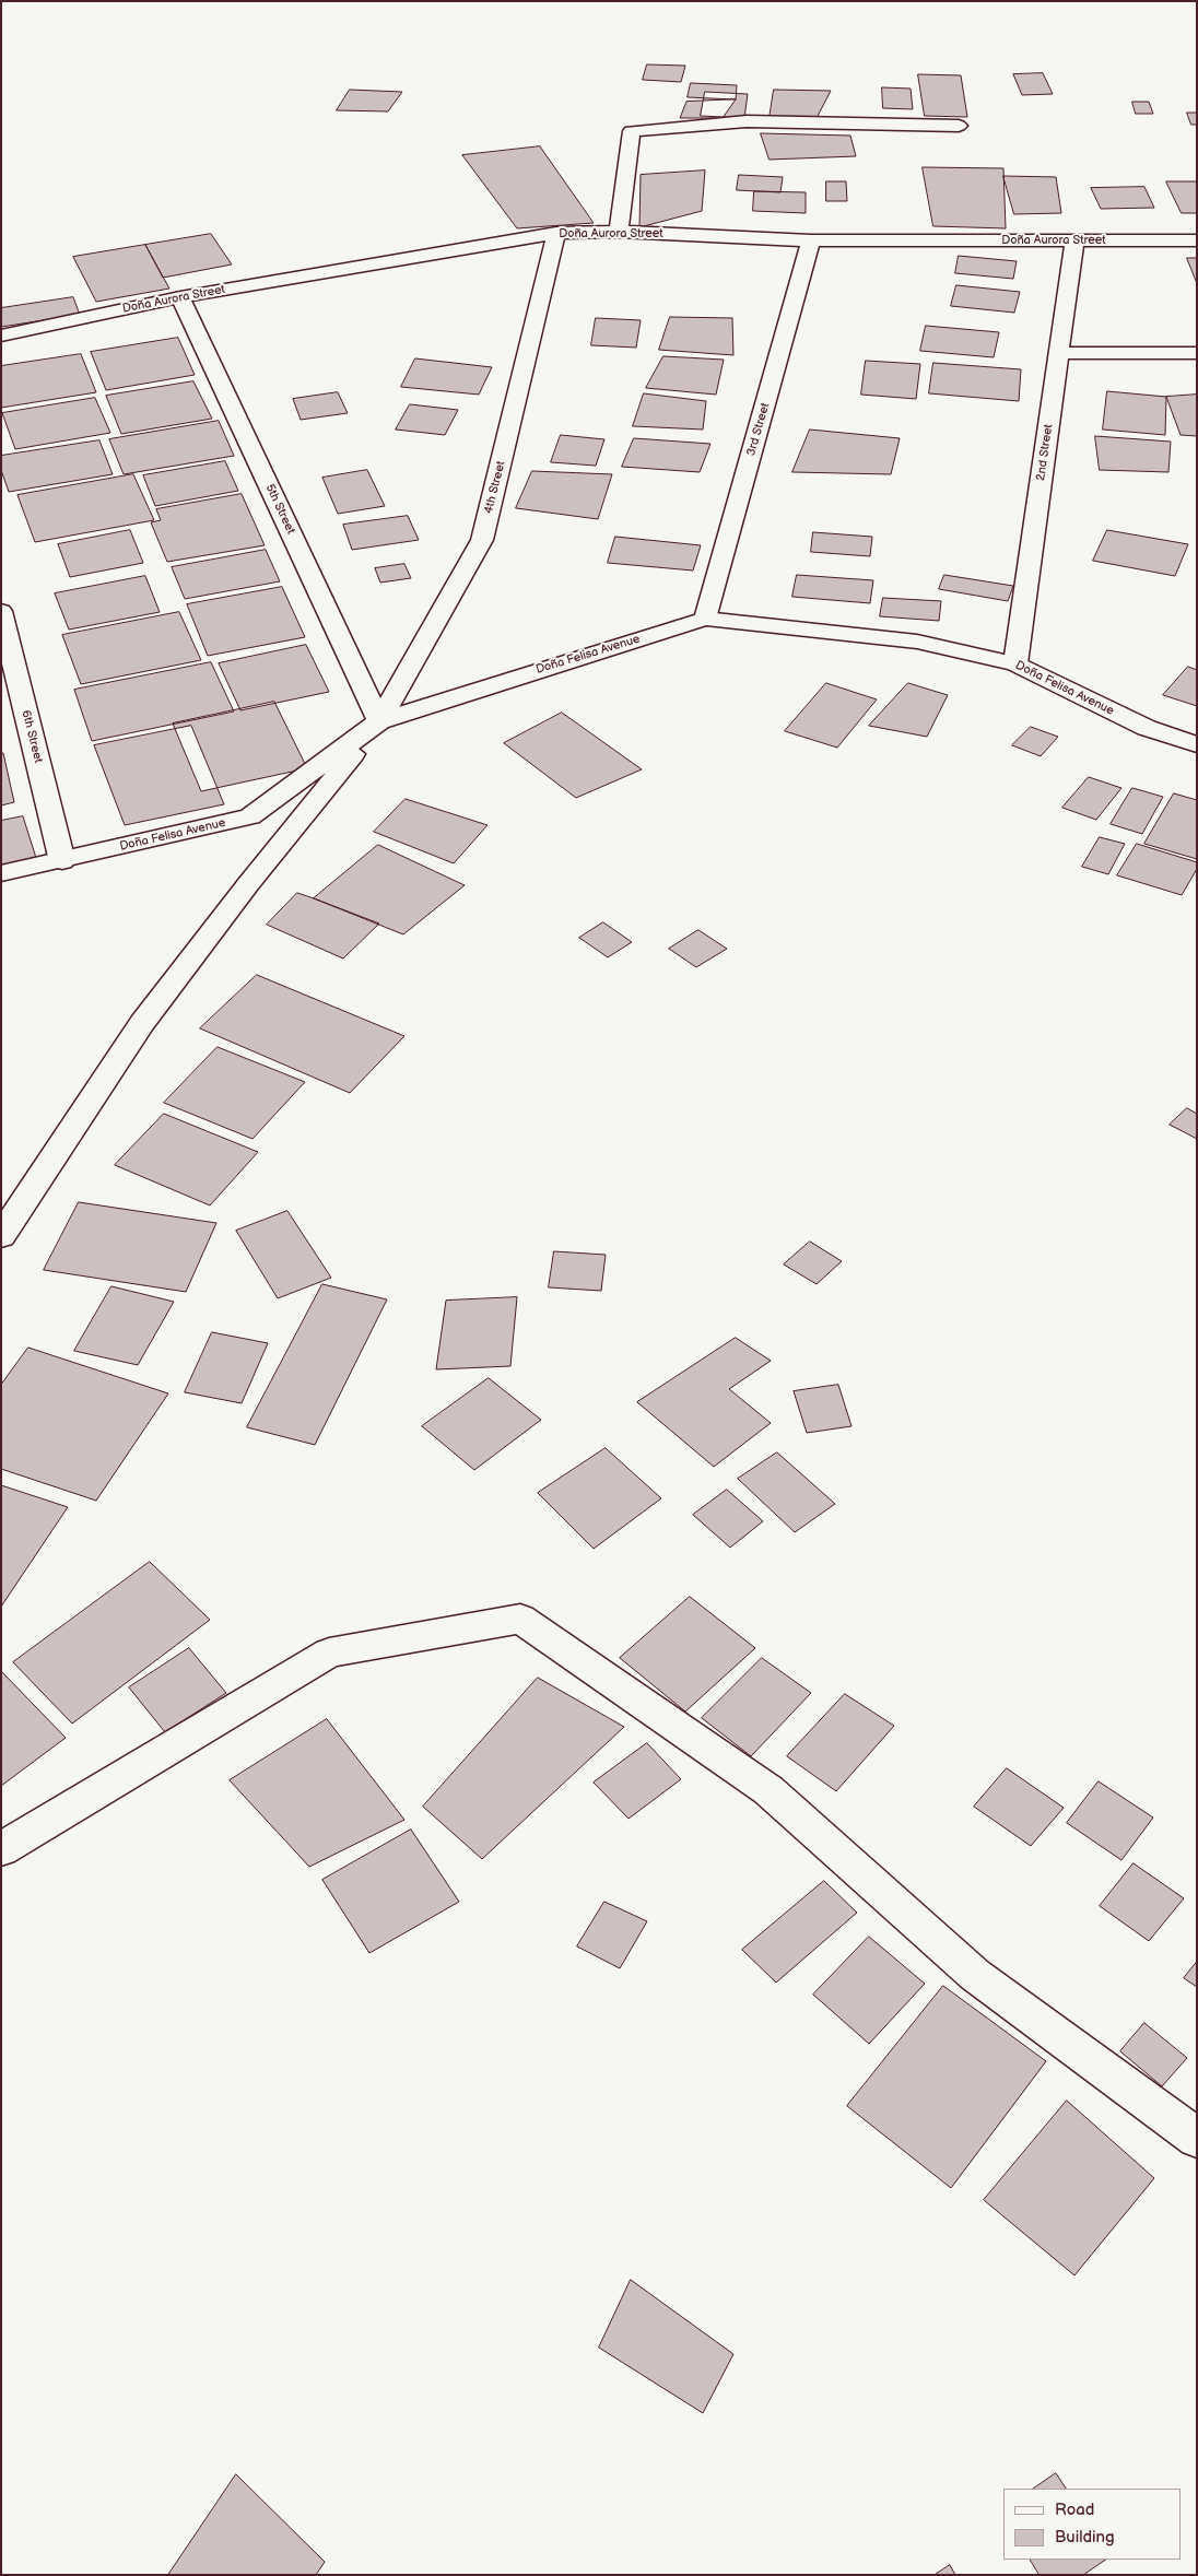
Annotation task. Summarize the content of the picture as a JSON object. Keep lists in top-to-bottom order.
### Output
{
  "streets": {
    "street": [
      "Doña Aurora Street",
      "3rd Street",
      "2nd Street",
      "4th Street",
      "5th Street",
      "Doña Felisa Avenue",
      "6th Street"
    ]
  },
  "crossings": [
    ["Doña Aurora Street", "3rd Street"],
    ["Doña Aurora Street", "2nd Street"],
    ["Doña Aurora Street", "4th Street"],
    ["Doña Aurora Street", "5th Street"],
    ["3rd Street", "Doña Felisa Avenue"],
    ["2nd Street", "Doña Felisa Avenue"],
    ["4th Street", "5th Street"],
    ["4th Street", "Doña Felisa Avenue"],
    ["5th Street", "Doña Felisa Avenue"],
    ["Doña Felisa Avenue", "6th Street"]
  ],
  "legend": ["Road", "Building"]
}
